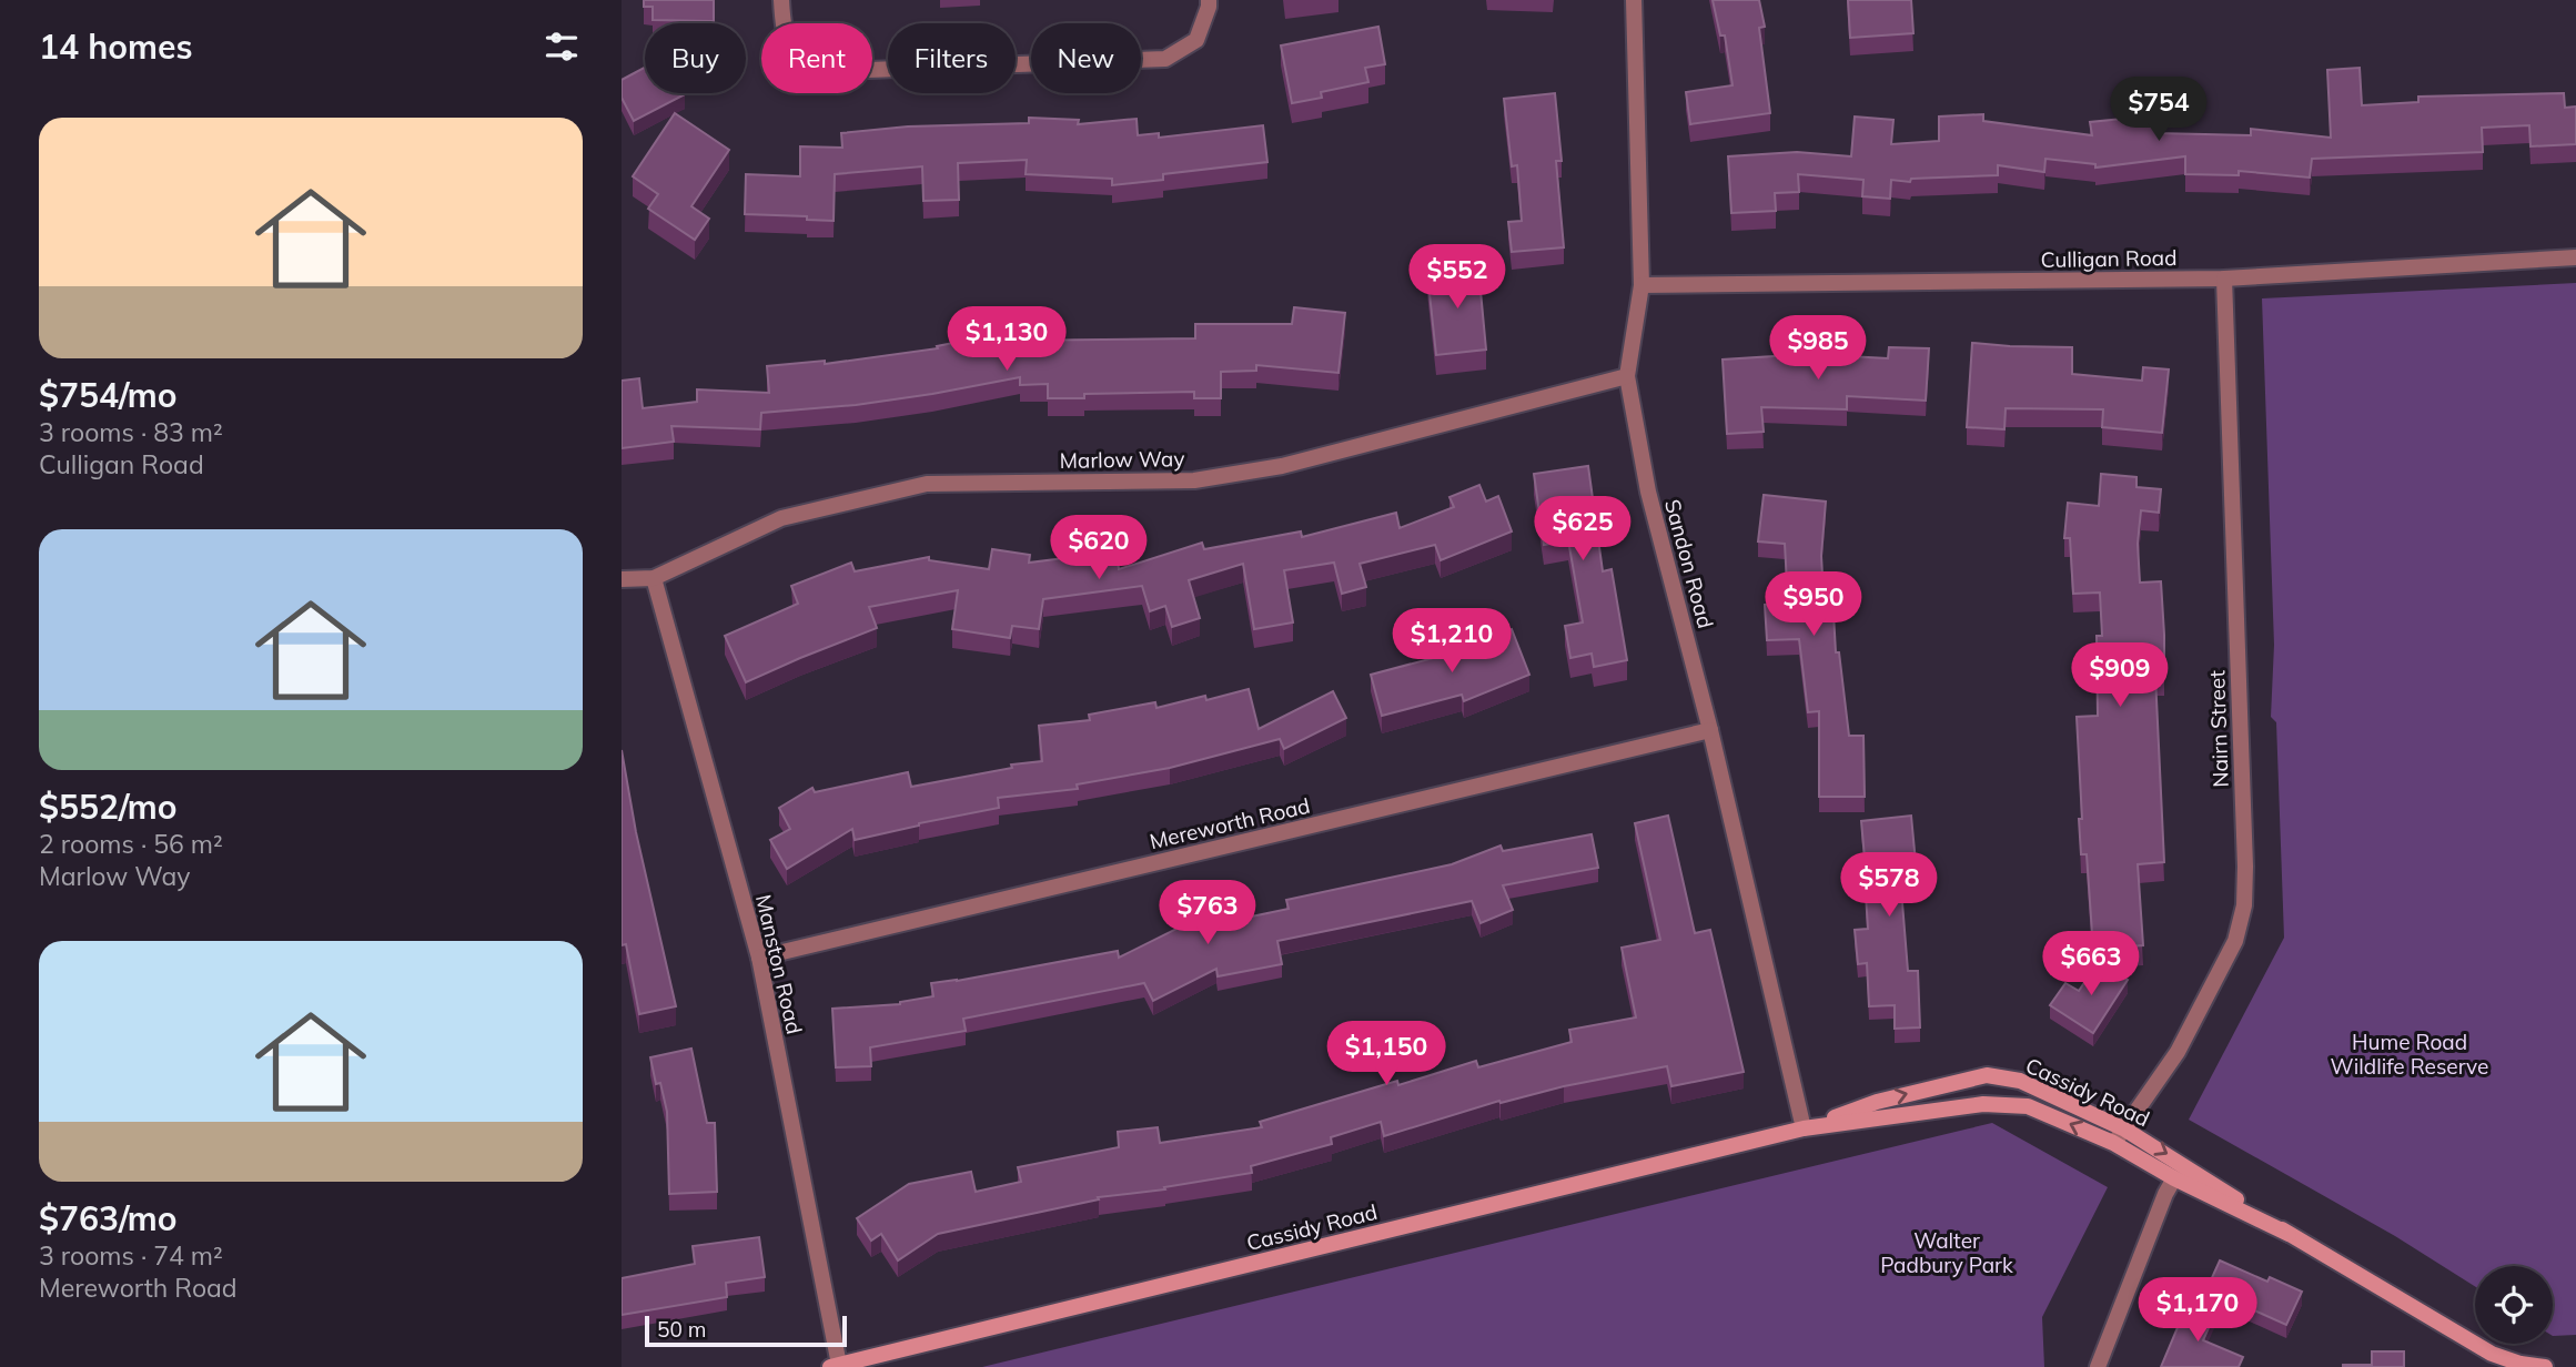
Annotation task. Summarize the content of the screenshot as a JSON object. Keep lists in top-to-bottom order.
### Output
{
  "streets": {
    "street": [
      "Culligan Road",
      "Marlow Way",
      "Sandon Road",
      "Nairn Street",
      "Mereworth Road",
      "Manston Road",
      "Cassidy Road"
    ]
  },
  "crossings": [
    ["Culligan Road", "Sandon Road"],
    ["Culligan Road", "Nairn Street"],
    ["Marlow Way", "Sandon Road"],
    ["Marlow Way", "Manston Road"],
    ["Sandon Road", "Mereworth Road"],
    ["Sandon Road", "Cassidy Road"],
    ["Nairn Street", "Cassidy Road"],
    ["Mereworth Road", "Manston Road"],
    ["Manston Road", "Cassidy Road"]
  ],
  "parks": ["Hume Road Wildlife Reserve", "Walter Padbury Park"],
  "scale_bar": "50 m",
  "page": {
    "heading": "14 homes",
    "chip": [
      "Buy",
      "Rent",
      "Filters",
      "New"
    ],
    "price": [
      "$754",
      "$552",
      "$1,130",
      "$985",
      "$625",
      "$620",
      "$950",
      "$1,210",
      "$909",
      "$578",
      "$763",
      "$663",
      "$1,150",
      "$1,170"
    ],
    "list": [
      {
        "name": "$754/mo",
        "note": "3 rooms · 83 m² · Culligan Road"
      },
      {
        "name": "$552/mo",
        "note": "2 rooms · 56 m² · Marlow Way"
      },
      {
        "name": "$763/mo",
        "note": "3 rooms · 74 m² · Mereworth Road"
      }
    ],
    "scale": "50 m"
  }
}
